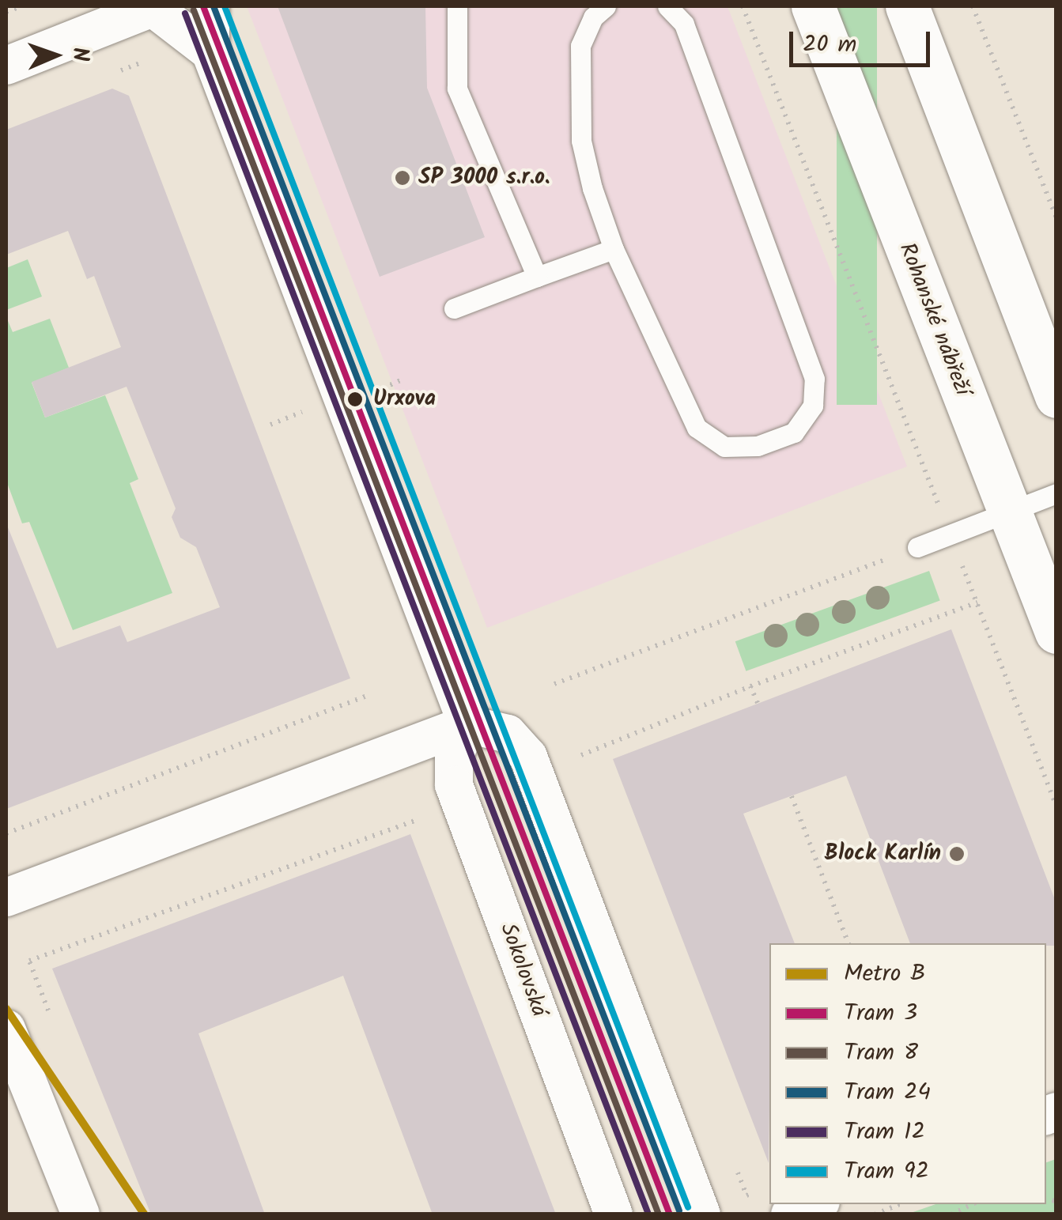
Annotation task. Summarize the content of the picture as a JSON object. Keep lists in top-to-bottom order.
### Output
{
  "streets": {
    "main road": ["Rohanské nábřeží"],
    "street": ["Sokolovská"]
  },
  "places": ["SP 3000 s.r.o.", "Urxova", "Block Karlín"],
  "lines": [
    "tram line 3",
    "tram line 24",
    "tram line 92",
    "tram line 8",
    "tram line 12",
    "metro line B"
  ],
  "legend": [
    "Metro B",
    "Tram 3",
    "Tram 8",
    "Tram 24",
    "Tram 12",
    "Tram 92"
  ],
  "scale_bar": "20 m",
  "north": "right"
}
